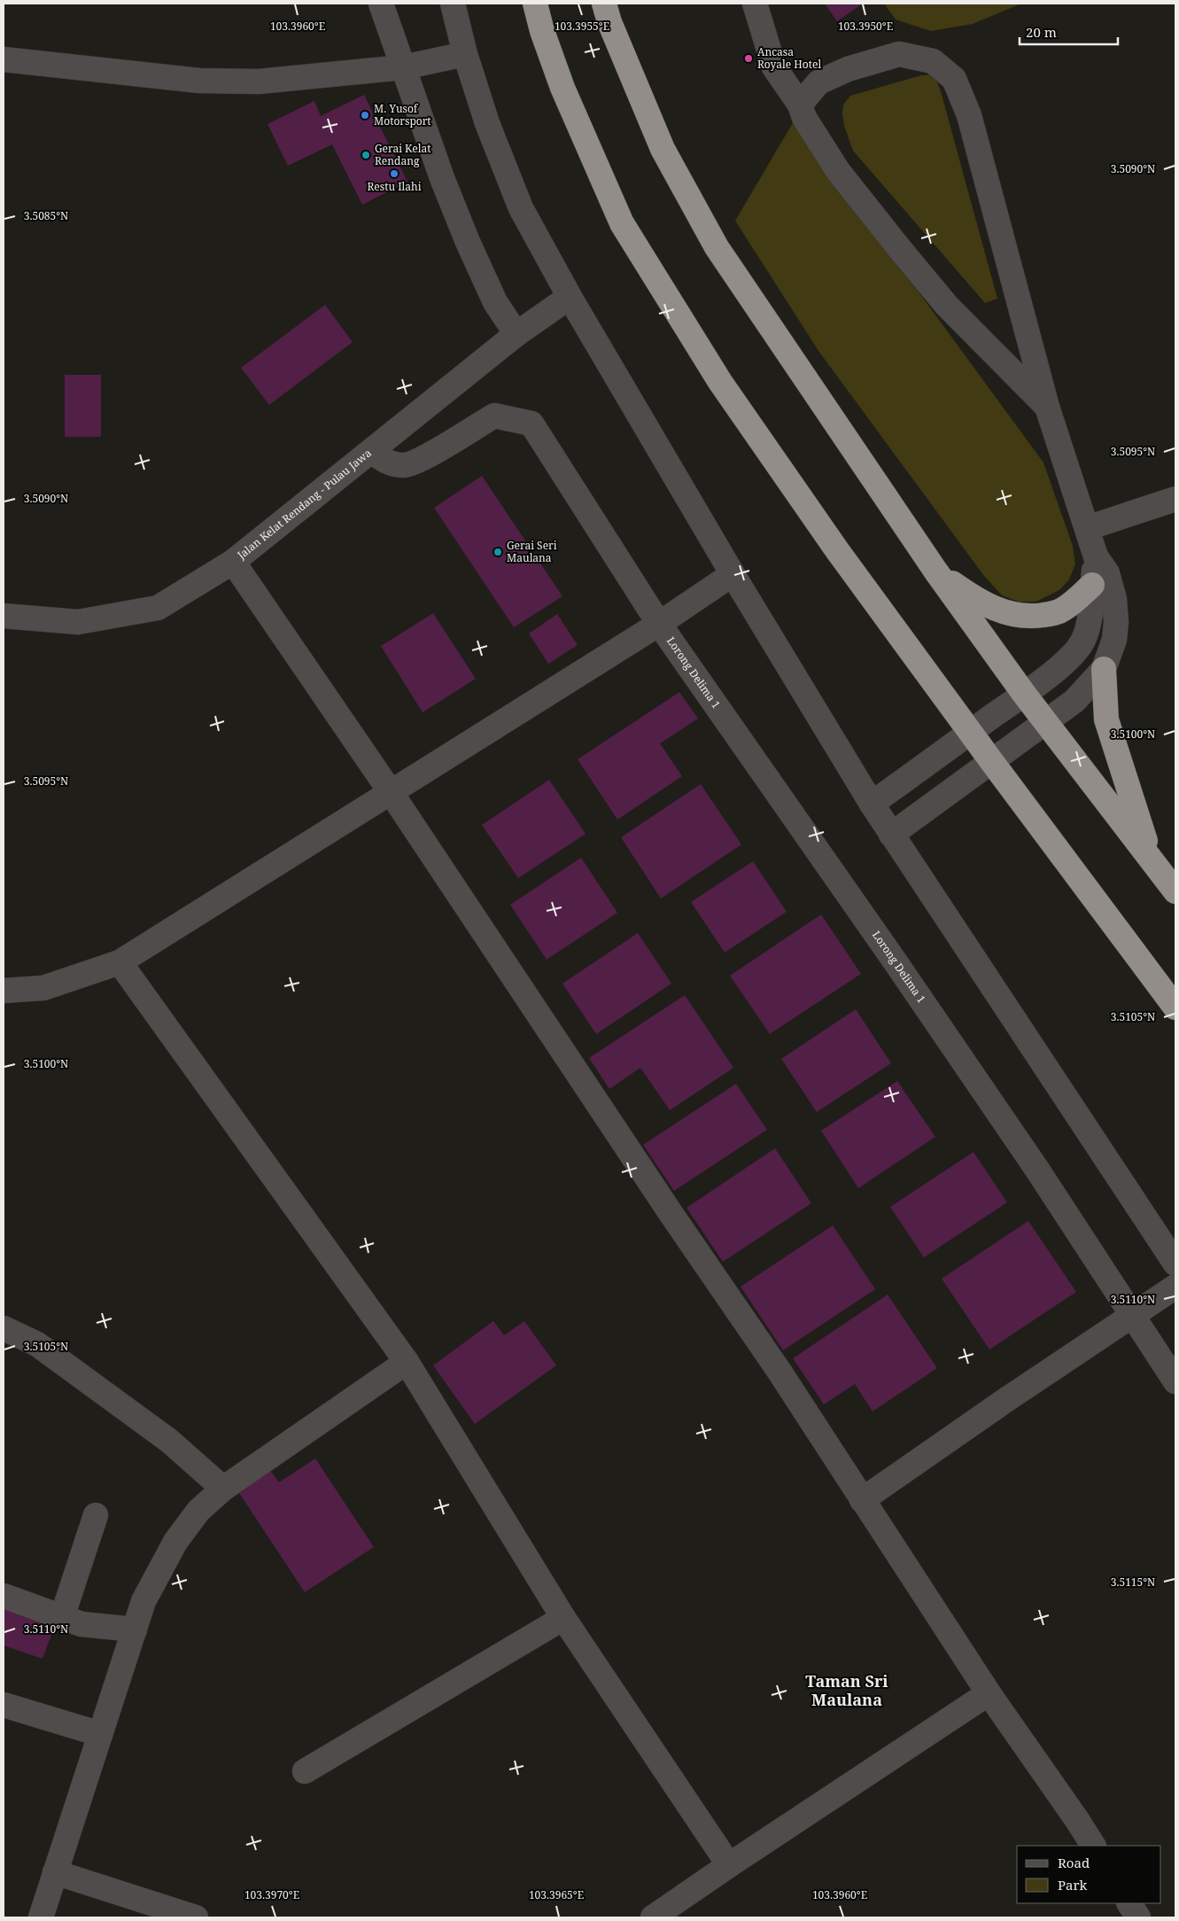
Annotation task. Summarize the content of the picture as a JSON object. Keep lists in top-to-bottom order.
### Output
{
  "streets": {
    "street": ["Jalan Kelat Rendang - Pulau Jawa", "Lorong Delima 1"]
  },
  "crossings": [
    ["Jalan Kelat Rendang - Pulau Jawa", "Lorong Delima 1"]
  ],
  "districts": ["Taman Sri Maulana"],
  "places": [
    "Ancasa Royale Hotel",
    "M. Yusof Motorsport",
    "Gerai Kelat Rendang",
    "Restu Ilahi",
    "Gerai Seri Maulana"
  ],
  "legend": ["Road", "Park"],
  "scale_bar": "20 m",
  "coordinates": [
    "103.3960°E",
    "103.3955°E",
    "103.3950°E",
    "3.5090°N",
    "3.5085°N",
    "3.5095°N",
    "3.5100°N",
    "3.5105°N",
    "3.5110°N",
    "3.5115°N",
    "103.3970°E",
    "103.3965°E"
  ]
}
